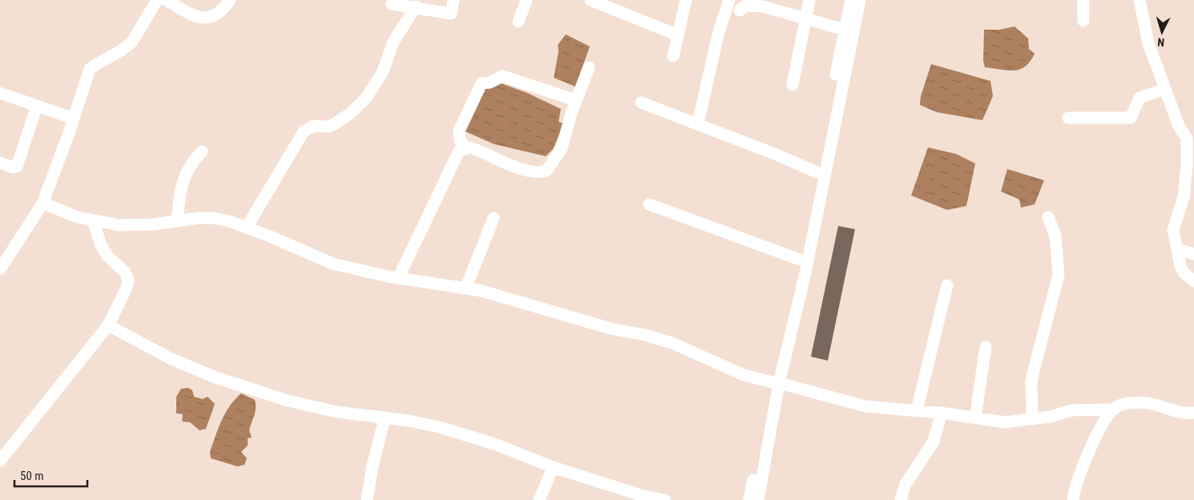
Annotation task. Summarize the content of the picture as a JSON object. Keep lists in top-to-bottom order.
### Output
{
  "scale_bar": "50 m",
  "north": "bottom"
}
